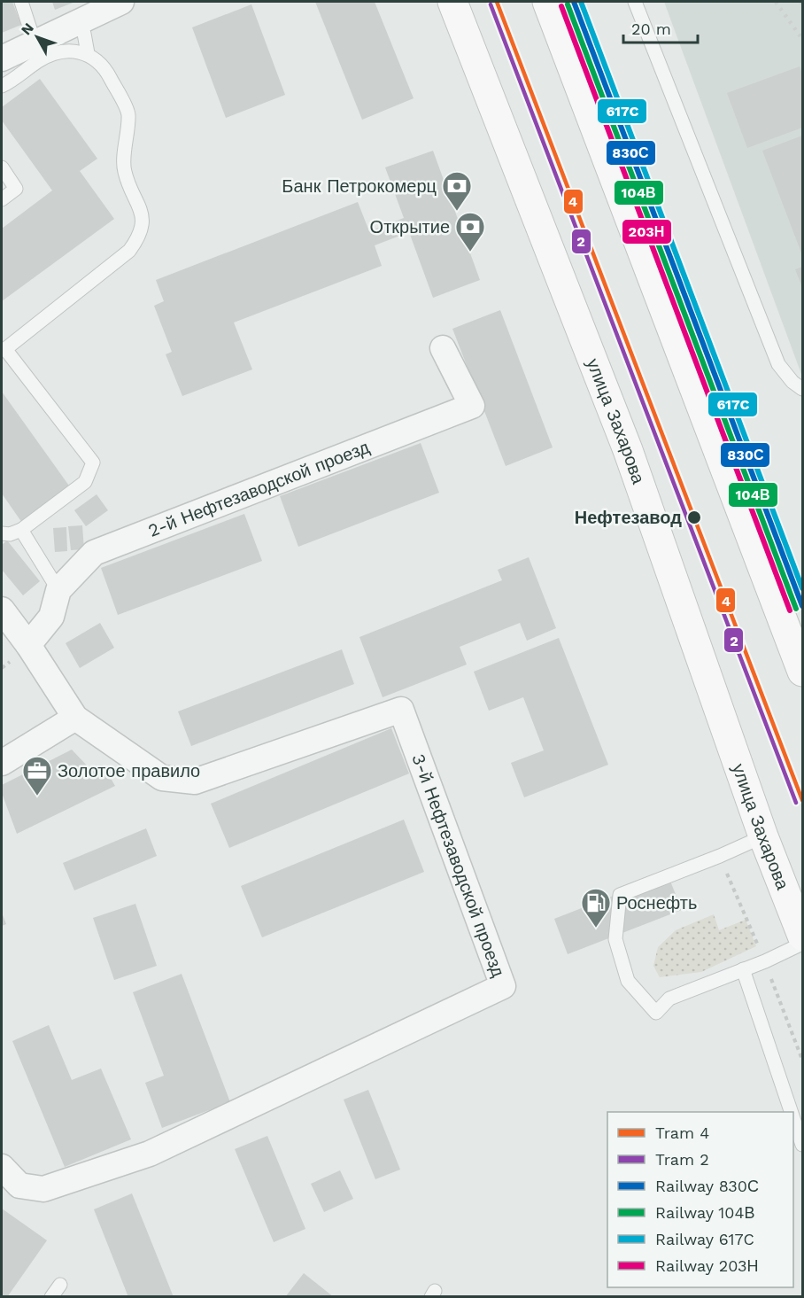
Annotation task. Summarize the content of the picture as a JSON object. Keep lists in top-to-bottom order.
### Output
{
  "streets": {
    "main road": ["улица Захарова"],
    "street": ["2-й Нефтезаводской проезд", "3-й Нефтезаводской проезд"]
  },
  "places": {
    "bank": ["Банк Петрокомерц", "Открытие"],
    "other": ["Нефтезавод"],
    "office": ["Золотое правило"],
    "fuel station": ["Роснефть"]
  },
  "lines": [
    "tram line 4",
    "rail line 830С",
    "rail line 617C",
    "tram line 2",
    "rail line 104В",
    "rail line 203Н"
  ],
  "legend": [
    "Tram 4",
    "Tram 2",
    "Railway 830С",
    "Railway 104В",
    "Railway 617C",
    "Railway 203Н"
  ],
  "scale_bar": "20 m",
  "north": "top left"
}
